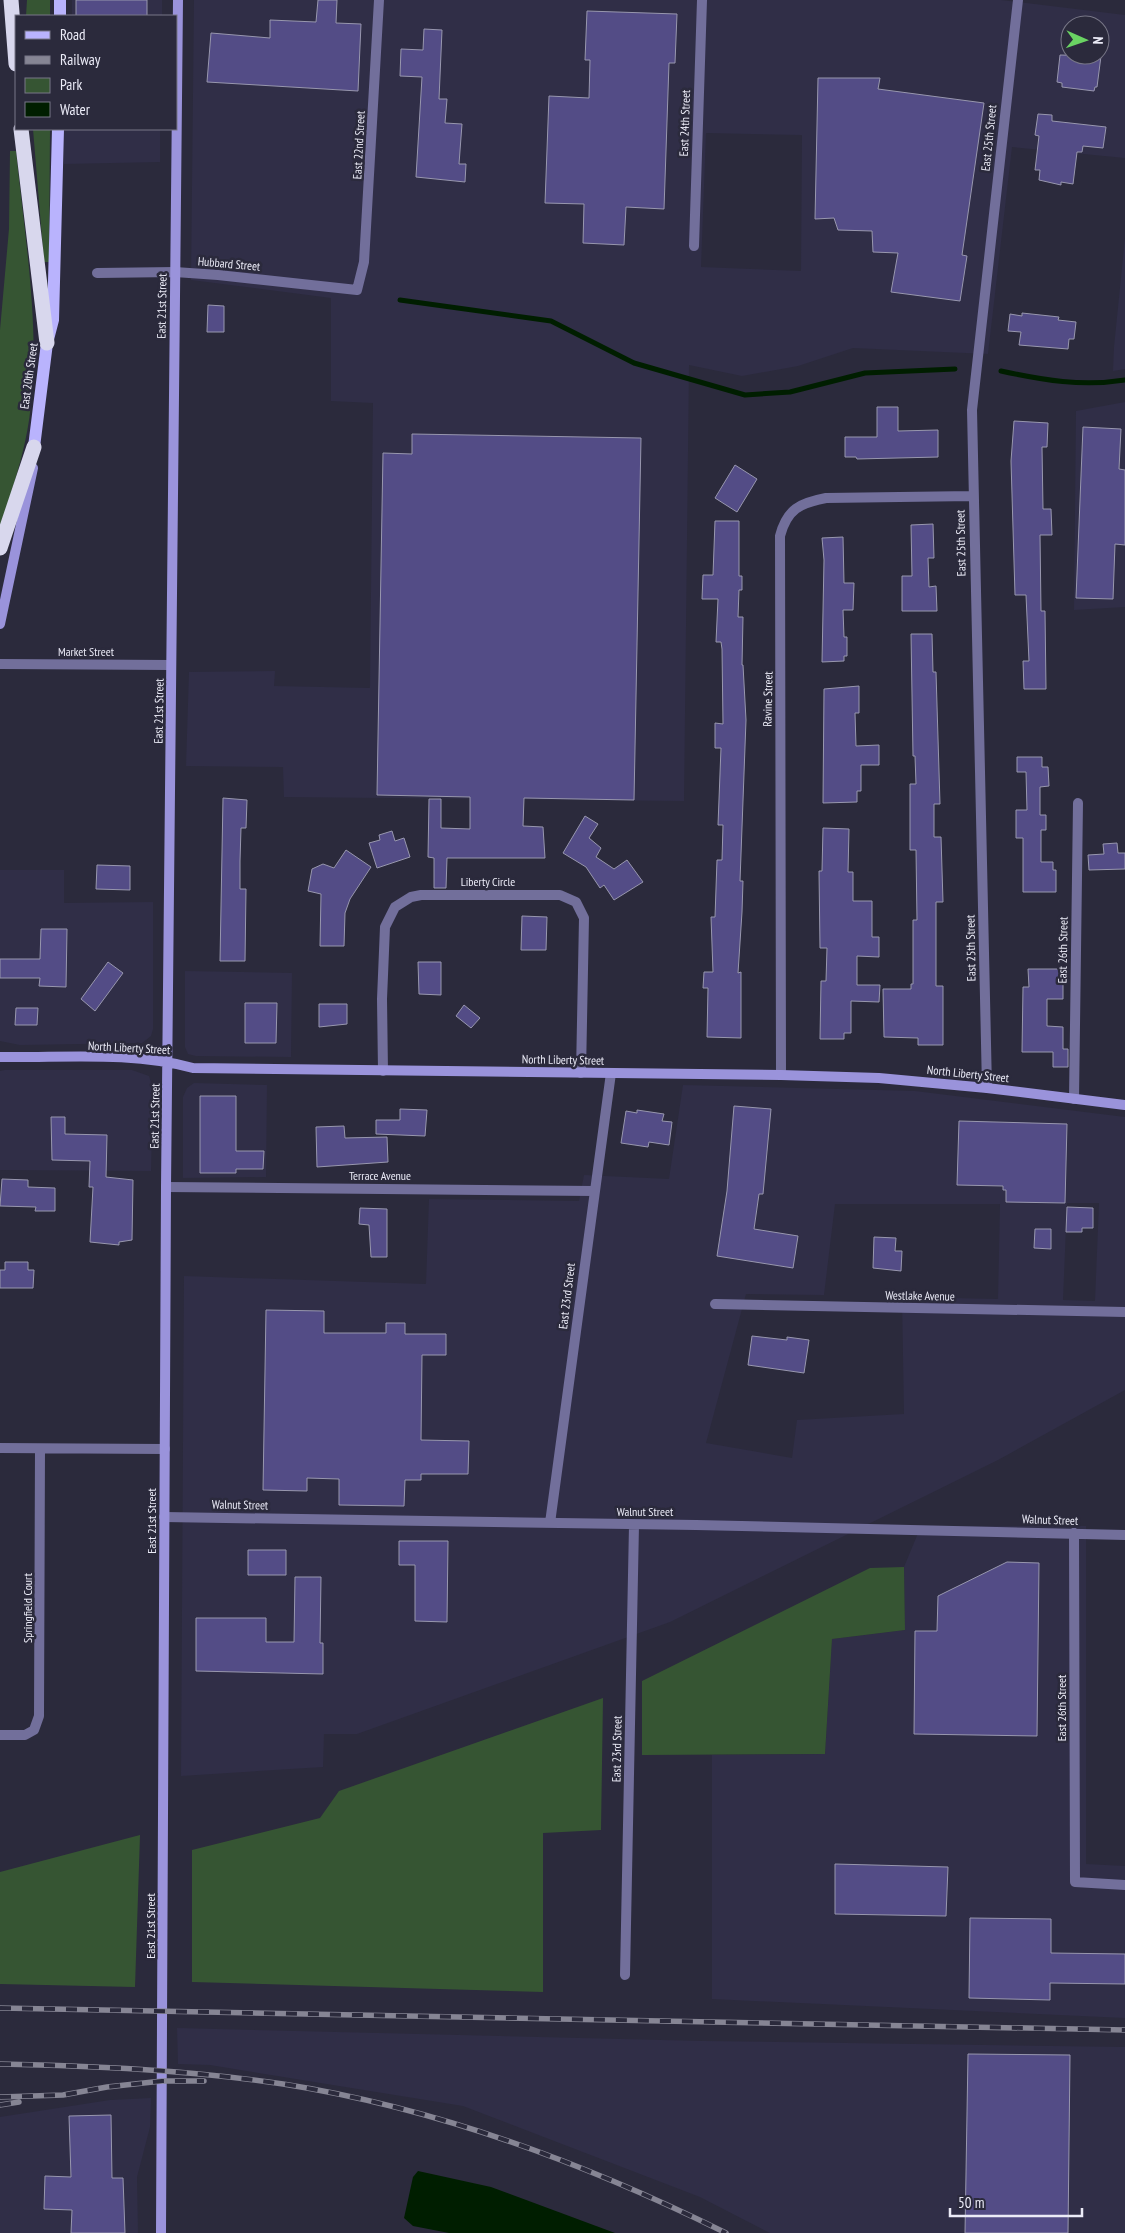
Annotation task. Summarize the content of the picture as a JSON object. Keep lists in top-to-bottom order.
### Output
{
  "streets": {
    "main road": ["East 20th Street"],
    "street": [
      "East 24th Street",
      "East 25th Street",
      "East 22nd Street",
      "Hubbard Street",
      "East 21st Street",
      "Market Street",
      "Ravine Street",
      "Liberty Circle",
      "East 26th Street",
      "North Liberty Street",
      "Terrace Avenue",
      "East 23rd Street",
      "Westlake Avenue",
      "Walnut Street",
      "Springfield Court"
    ]
  },
  "crossings": [
    ["East 25th Street", "Ravine Street"],
    ["East 25th Street", "North Liberty Street"],
    ["East 22nd Street", "Hubbard Street"],
    ["Hubbard Street", "East 21st Street"],
    ["East 21st Street", "Market Street"],
    ["East 21st Street", "North Liberty Street"],
    ["East 21st Street", "Terrace Avenue"],
    ["East 21st Street", "Walnut Street"],
    ["Ravine Street", "North Liberty Street"],
    ["Liberty Circle", "North Liberty Street"],
    ["East 26th Street", "North Liberty Street"],
    ["East 26th Street", "Walnut Street"],
    ["North Liberty Street", "East 23rd Street"],
    ["Terrace Avenue", "East 23rd Street"],
    ["East 23rd Street", "Walnut Street"]
  ],
  "legend": [
    "Road",
    "Railway",
    "Park",
    "Water"
  ],
  "scale_bar": "50 m",
  "north": "right"
}
